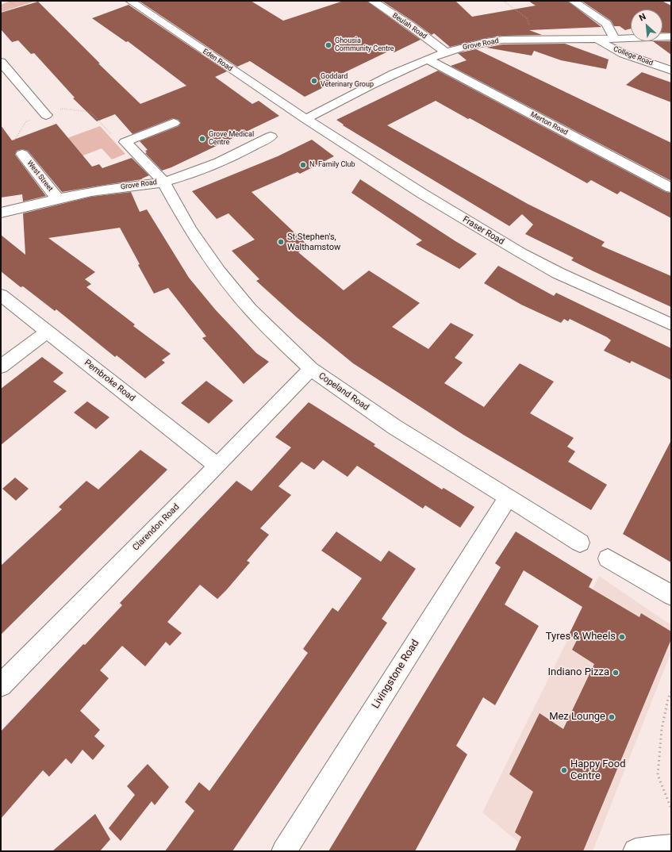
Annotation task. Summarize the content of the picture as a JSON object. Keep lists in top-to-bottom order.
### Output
{
  "streets": {
    "street": [
      "Beulah Road",
      "Grove Road",
      "College Road",
      "Eden Road",
      "Merton Road",
      "West Street",
      "Fraser Road",
      "Pembroke Road",
      "Copeland Road",
      "Clarendon Road",
      "Livingstone Road"
    ]
  },
  "crossings": [
    ["Beulah Road", "Grove Road"],
    ["Grove Road", "College Road"],
    ["Grove Road", "Eden Road"],
    ["Grove Road", "Merton Road"],
    ["Grove Road", "West Street"],
    ["Grove Road", "Fraser Road"],
    ["Grove Road", "Copeland Road"],
    ["Eden Road", "Fraser Road"],
    ["Pembroke Road", "Clarendon Road"],
    ["Copeland Road", "Clarendon Road"],
    ["Copeland Road", "Livingstone Road"]
  ],
  "places": [
    "Ghousia Community Centre",
    "Goddard Veterinary Group",
    "Grove Medical Centre",
    "N. Family Club",
    "St Stephen's, Walthamstow",
    "Tyres & Wheels",
    "Indiano Pizza",
    "Mez Lounge",
    "Happy Food Centre"
  ],
  "north": "top left"
}
